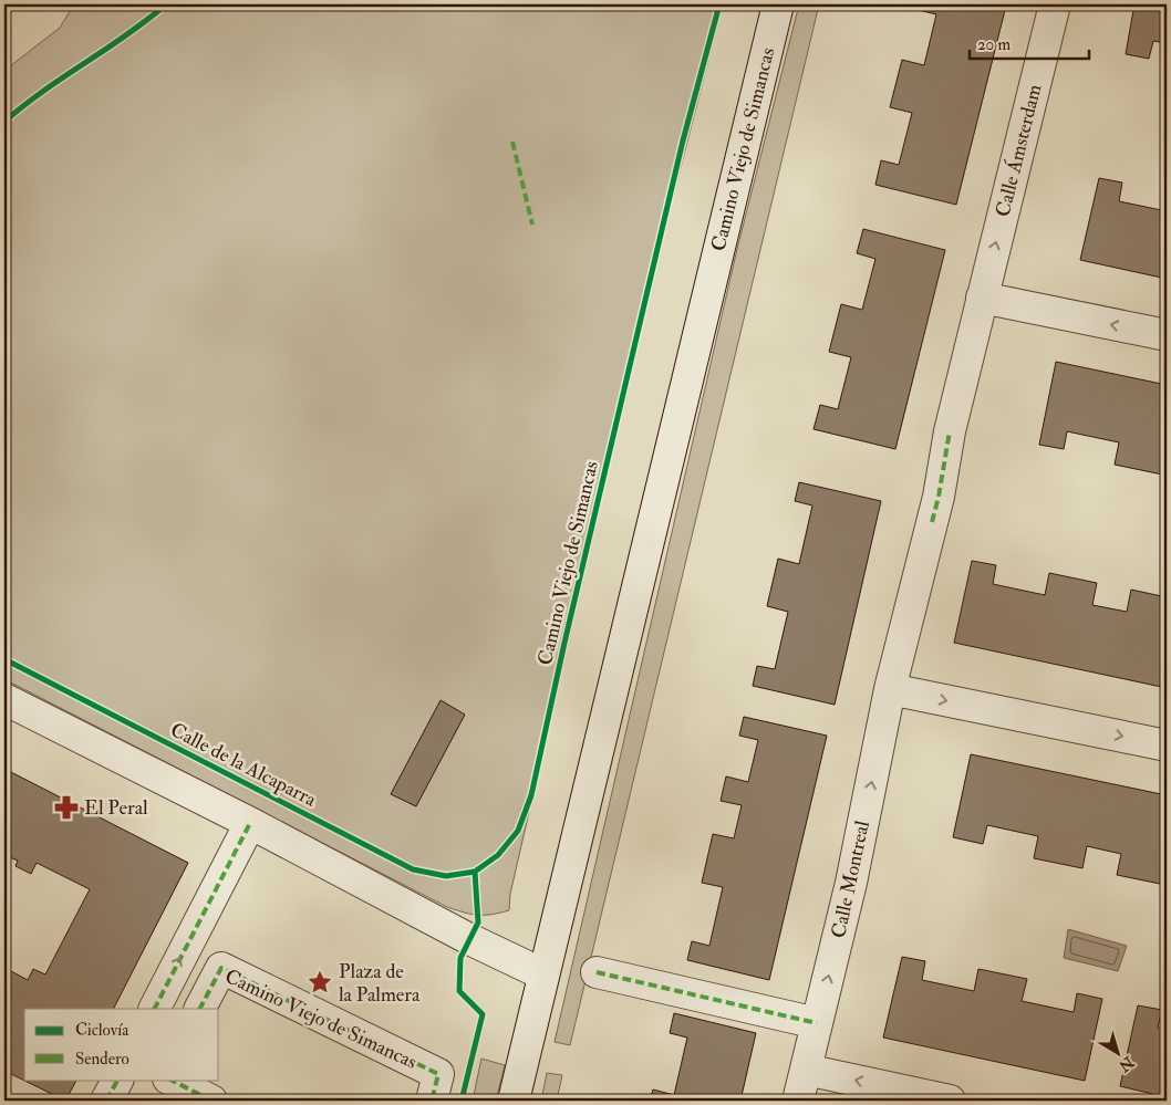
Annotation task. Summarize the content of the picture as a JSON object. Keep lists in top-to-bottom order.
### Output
{
  "streets": {
    "street": ["Camino Viejo de Simancas", "Calle Ámsterdam", "Calle Montreal"],
    "cycle path": ["Calle de la Alcaparra"]
  },
  "crossings": [
    ["Calle Ámsterdam", "Calle Montreal"]
  ],
  "one_way": ["Calle Ámsterdam", "Calle Montreal"],
  "places": {
    "pharmacy": ["El Peral"],
    "place": ["Plaza de la Palmera"]
  },
  "legend": ["Ciclovía", "Sendero"],
  "scale_bar": "20 m",
  "north": "bottom right"
}
